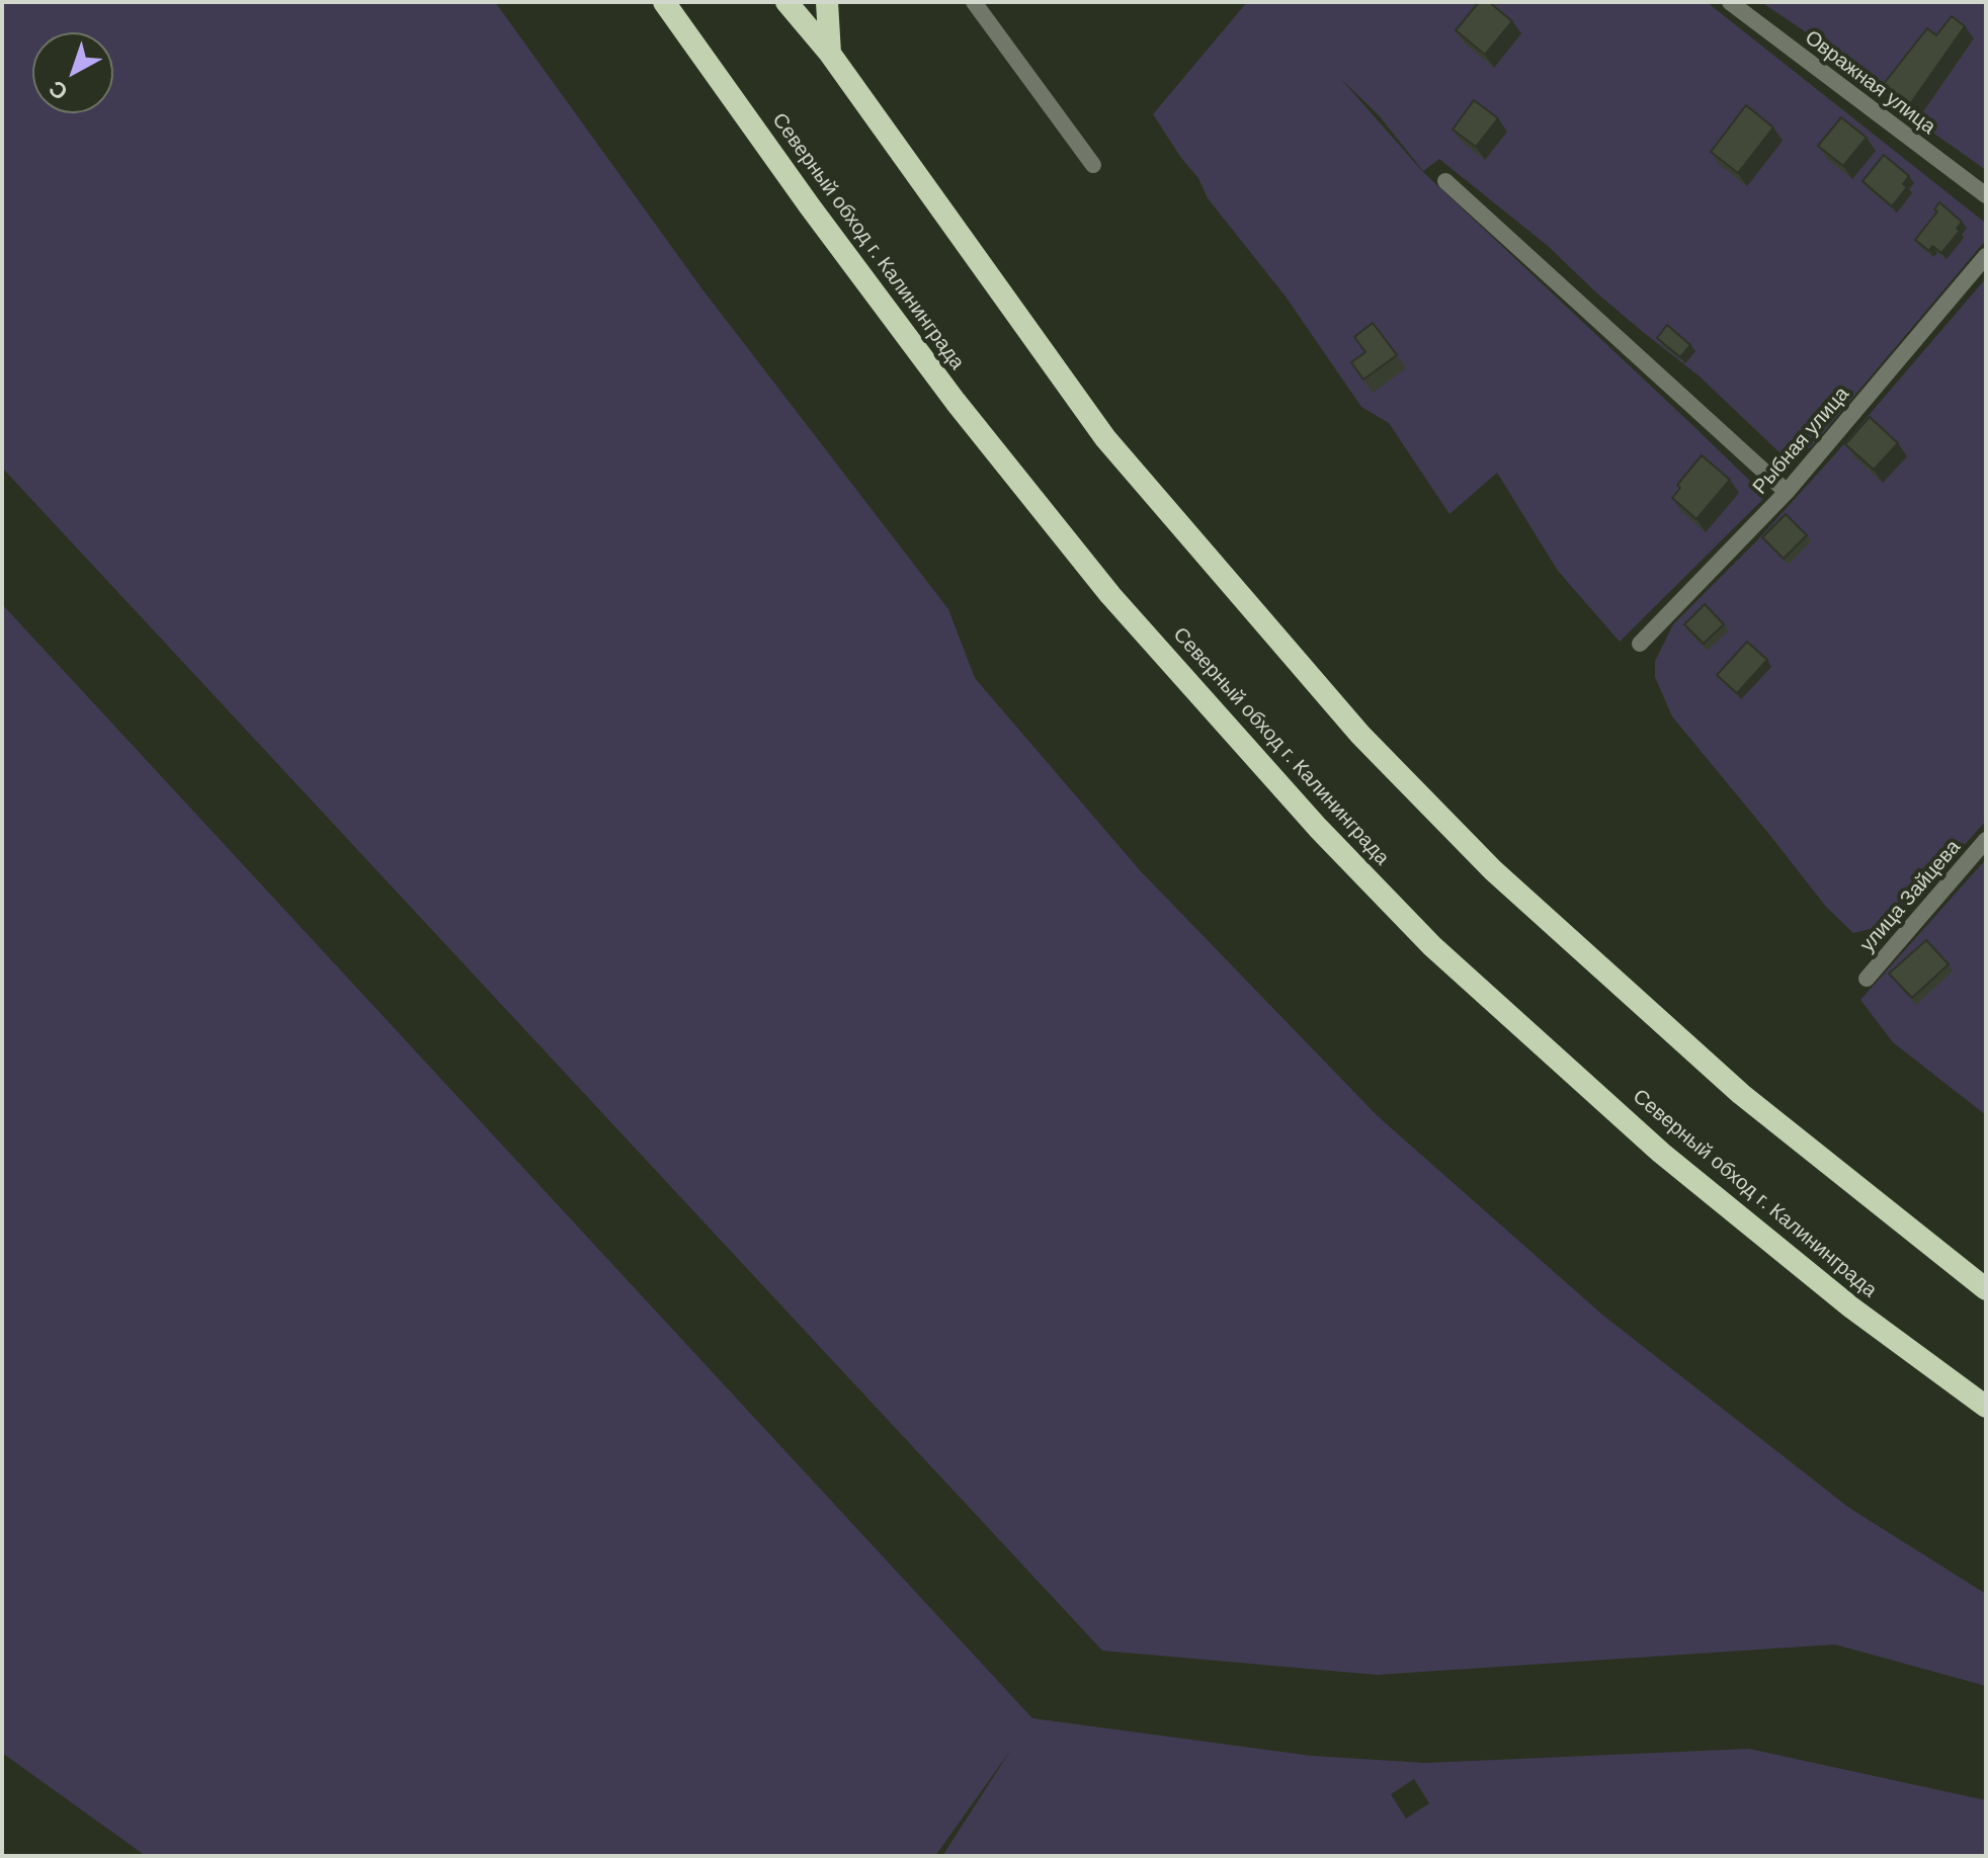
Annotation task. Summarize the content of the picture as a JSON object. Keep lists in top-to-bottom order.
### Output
{
  "streets": {
    "highway": ["Северный обход г. Калининграда"],
    "street": ["Овражная улица", "Рыбная улица", "улица Зайцева"]
  },
  "north": "bottom left"
}
